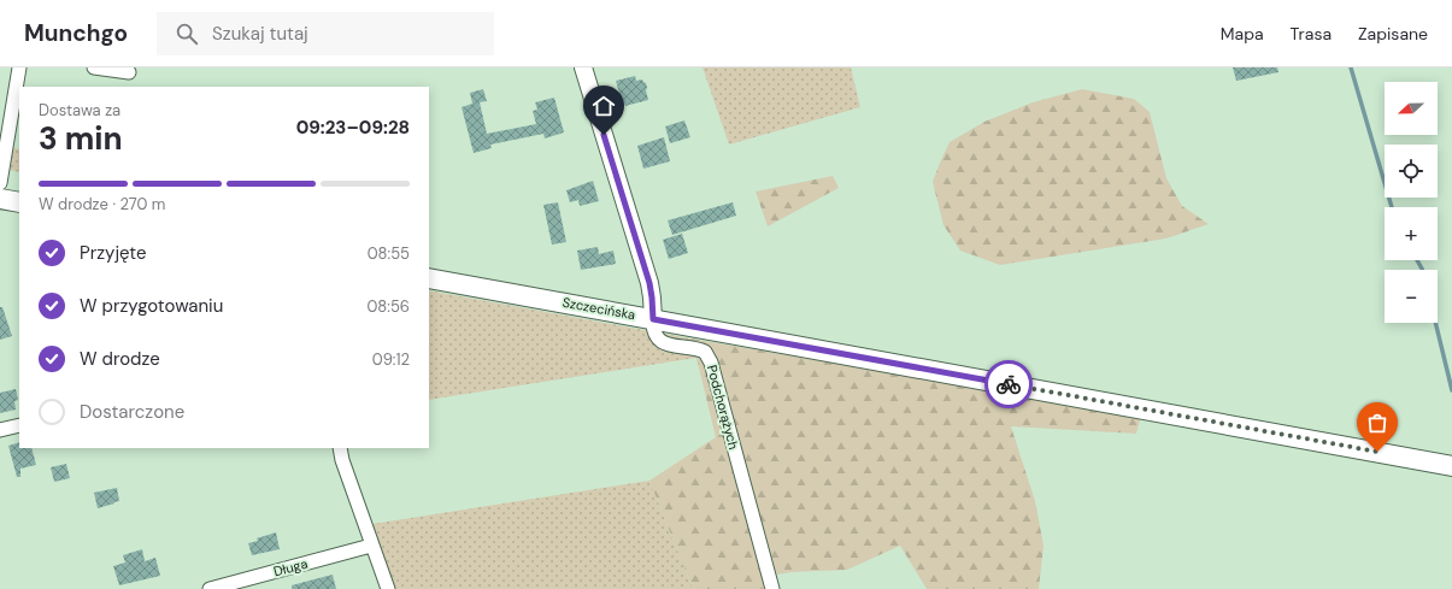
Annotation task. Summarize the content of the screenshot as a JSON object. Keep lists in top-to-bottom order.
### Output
{
  "streets": {
    "main road": ["Szczecińska"],
    "street": ["Podchorążych", "Długa"]
  },
  "crossings": [
    ["Szczecińska", "Podchorążych"]
  ],
  "north": "left",
  "page": {
    "header": "Munchgo",
    "search": "Szukaj tutaj",
    "nav": ["Mapa", "Trasa", "Zapisane"],
    "map_buttons": ["+", "−"],
    "heading": ["3 min", "Dostawa za", "09:23–09:28"],
    "bar": "W drodze · 270 m",
    "list": [
      ["Przyjęte", "08:55"],
      ["W przygotowaniu", "08:56"],
      ["W drodze", "09:12"],
      "Dostarczone"
    ]
  }
}
